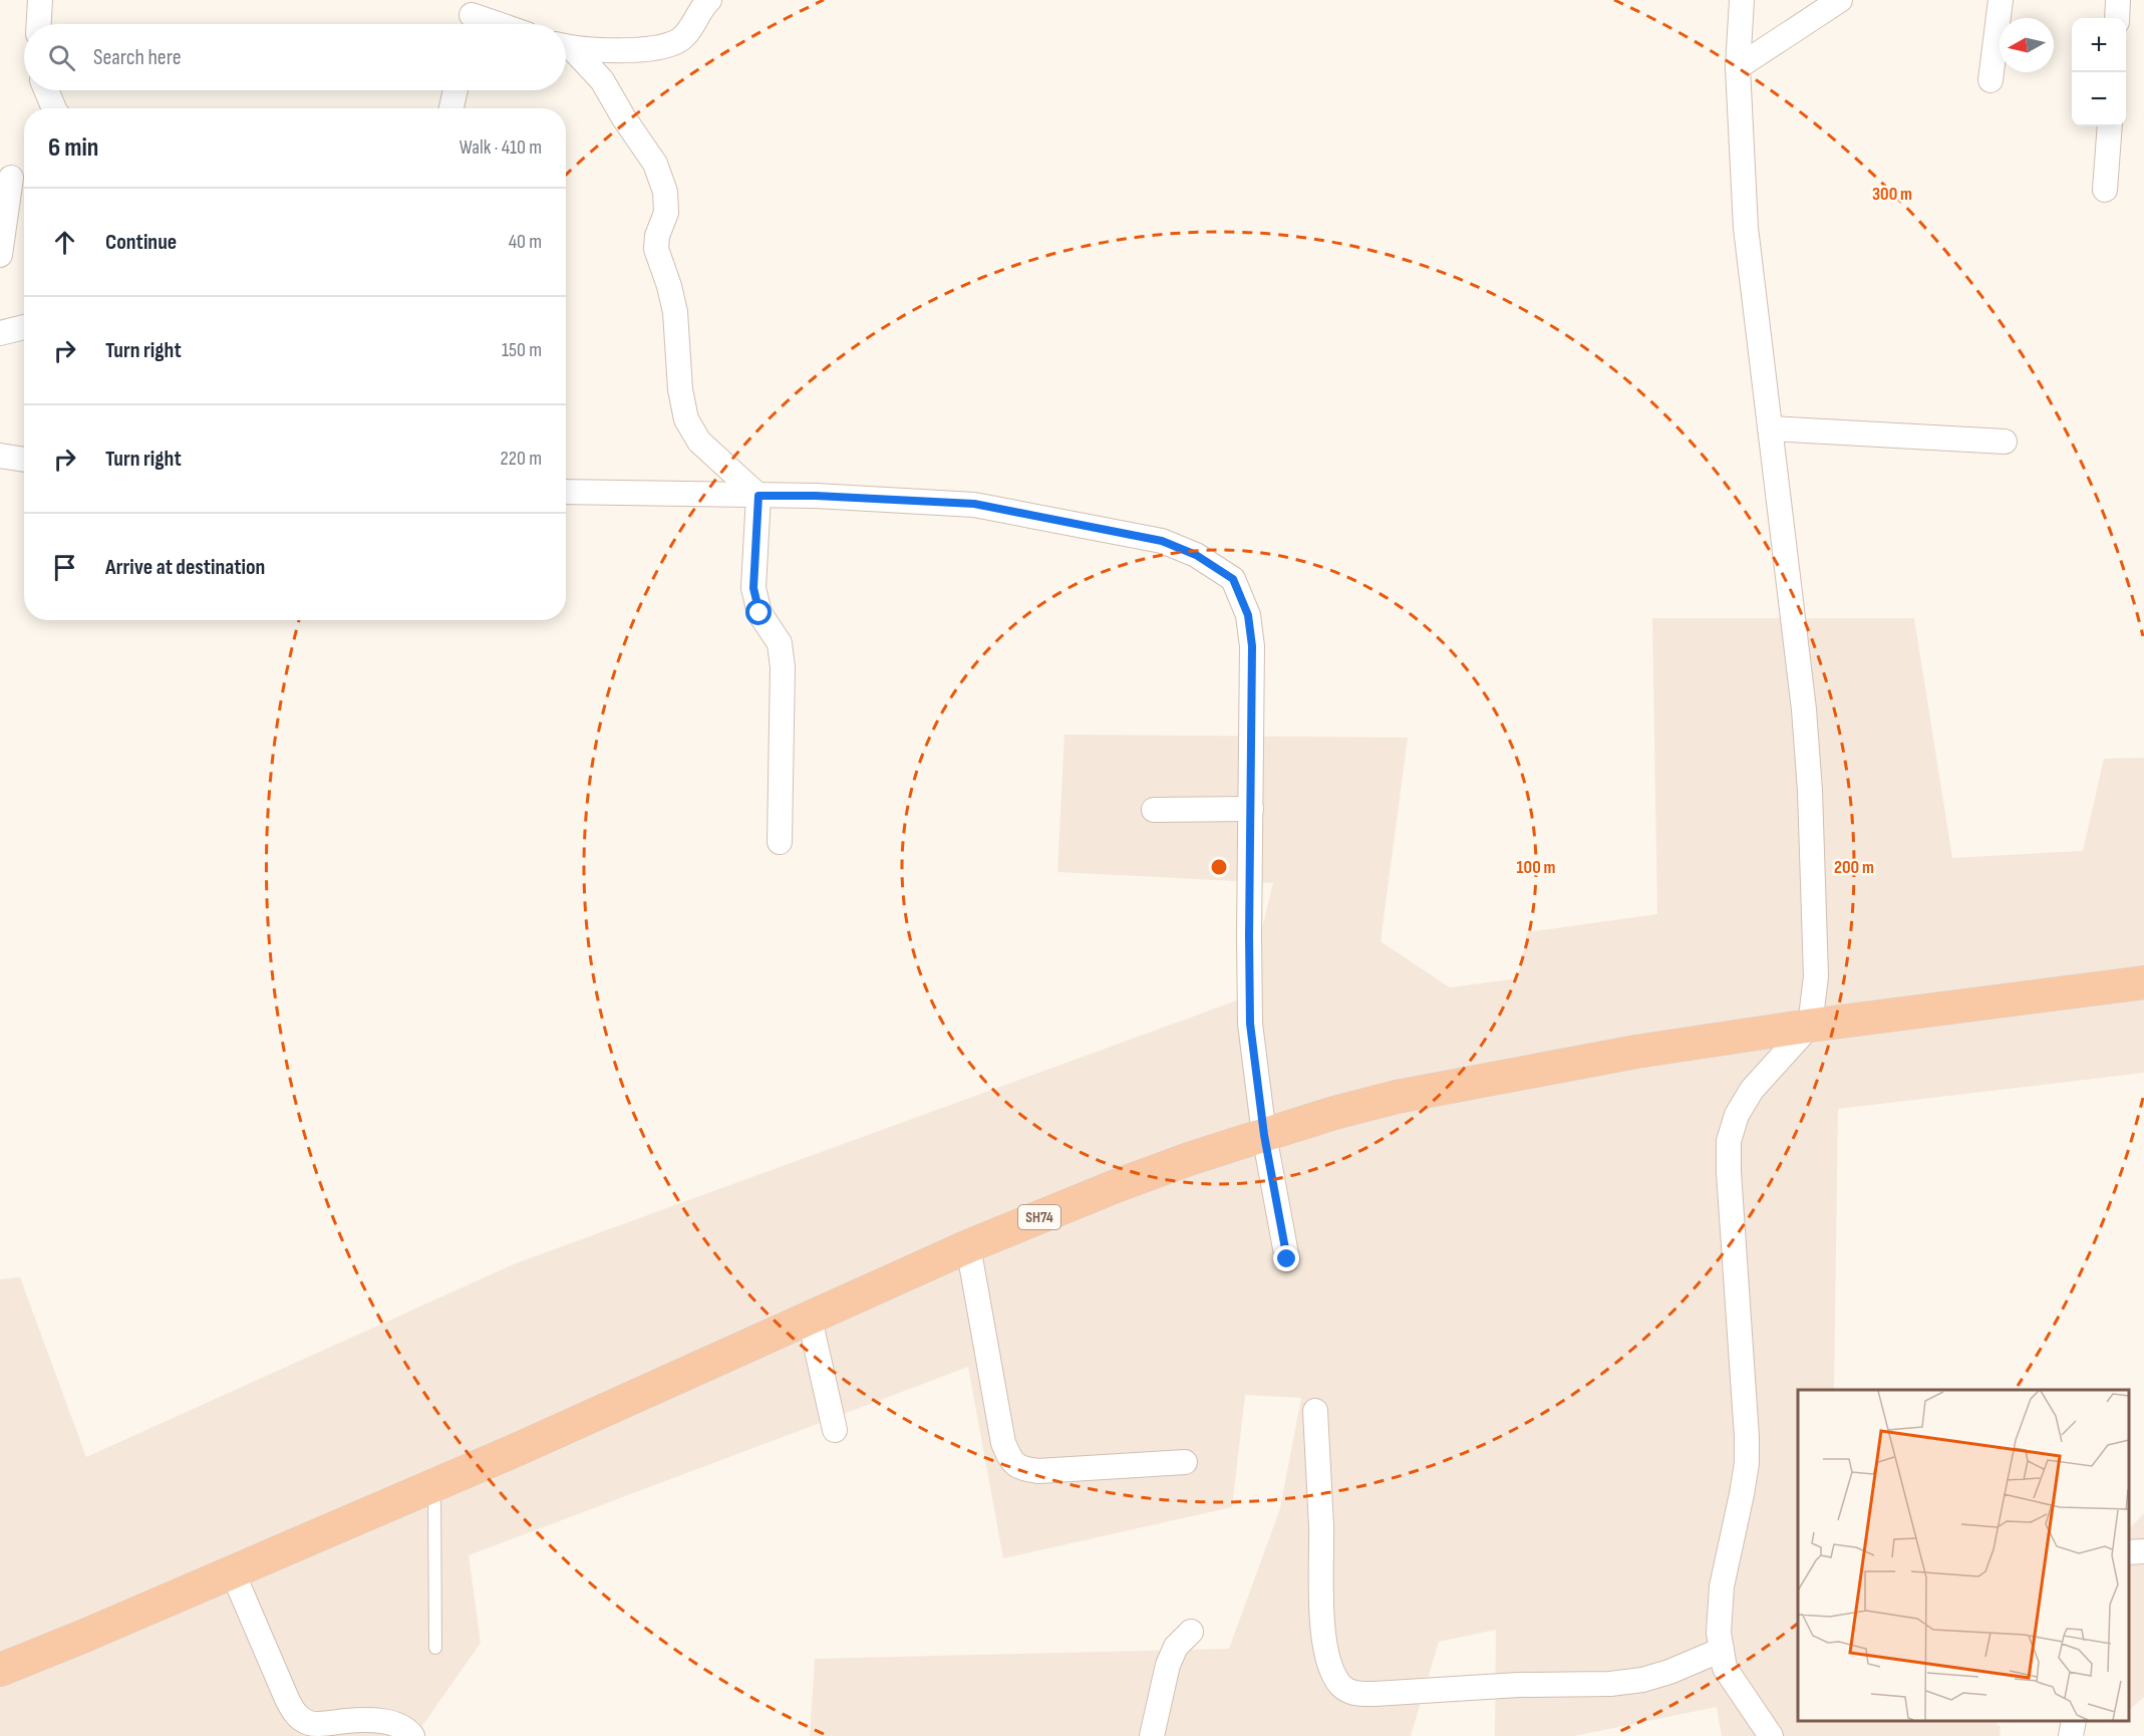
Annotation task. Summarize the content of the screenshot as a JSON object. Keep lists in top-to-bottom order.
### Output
{
  "streets": {
    "highway": ["SH74"]
  },
  "north": "left",
  "page": {
    "map_buttons": ["+", "−"],
    "search": "Search here",
    "heading": ["6 min", "Walk · 410 m"],
    "list": [
      ["Continue", "40 m"],
      ["Turn right", "150 m"],
      ["Turn right", "220 m"],
      "Arrive at destination"
    ]
  },
  "rings": ["300 m", "100 m", "200 m"]
}
